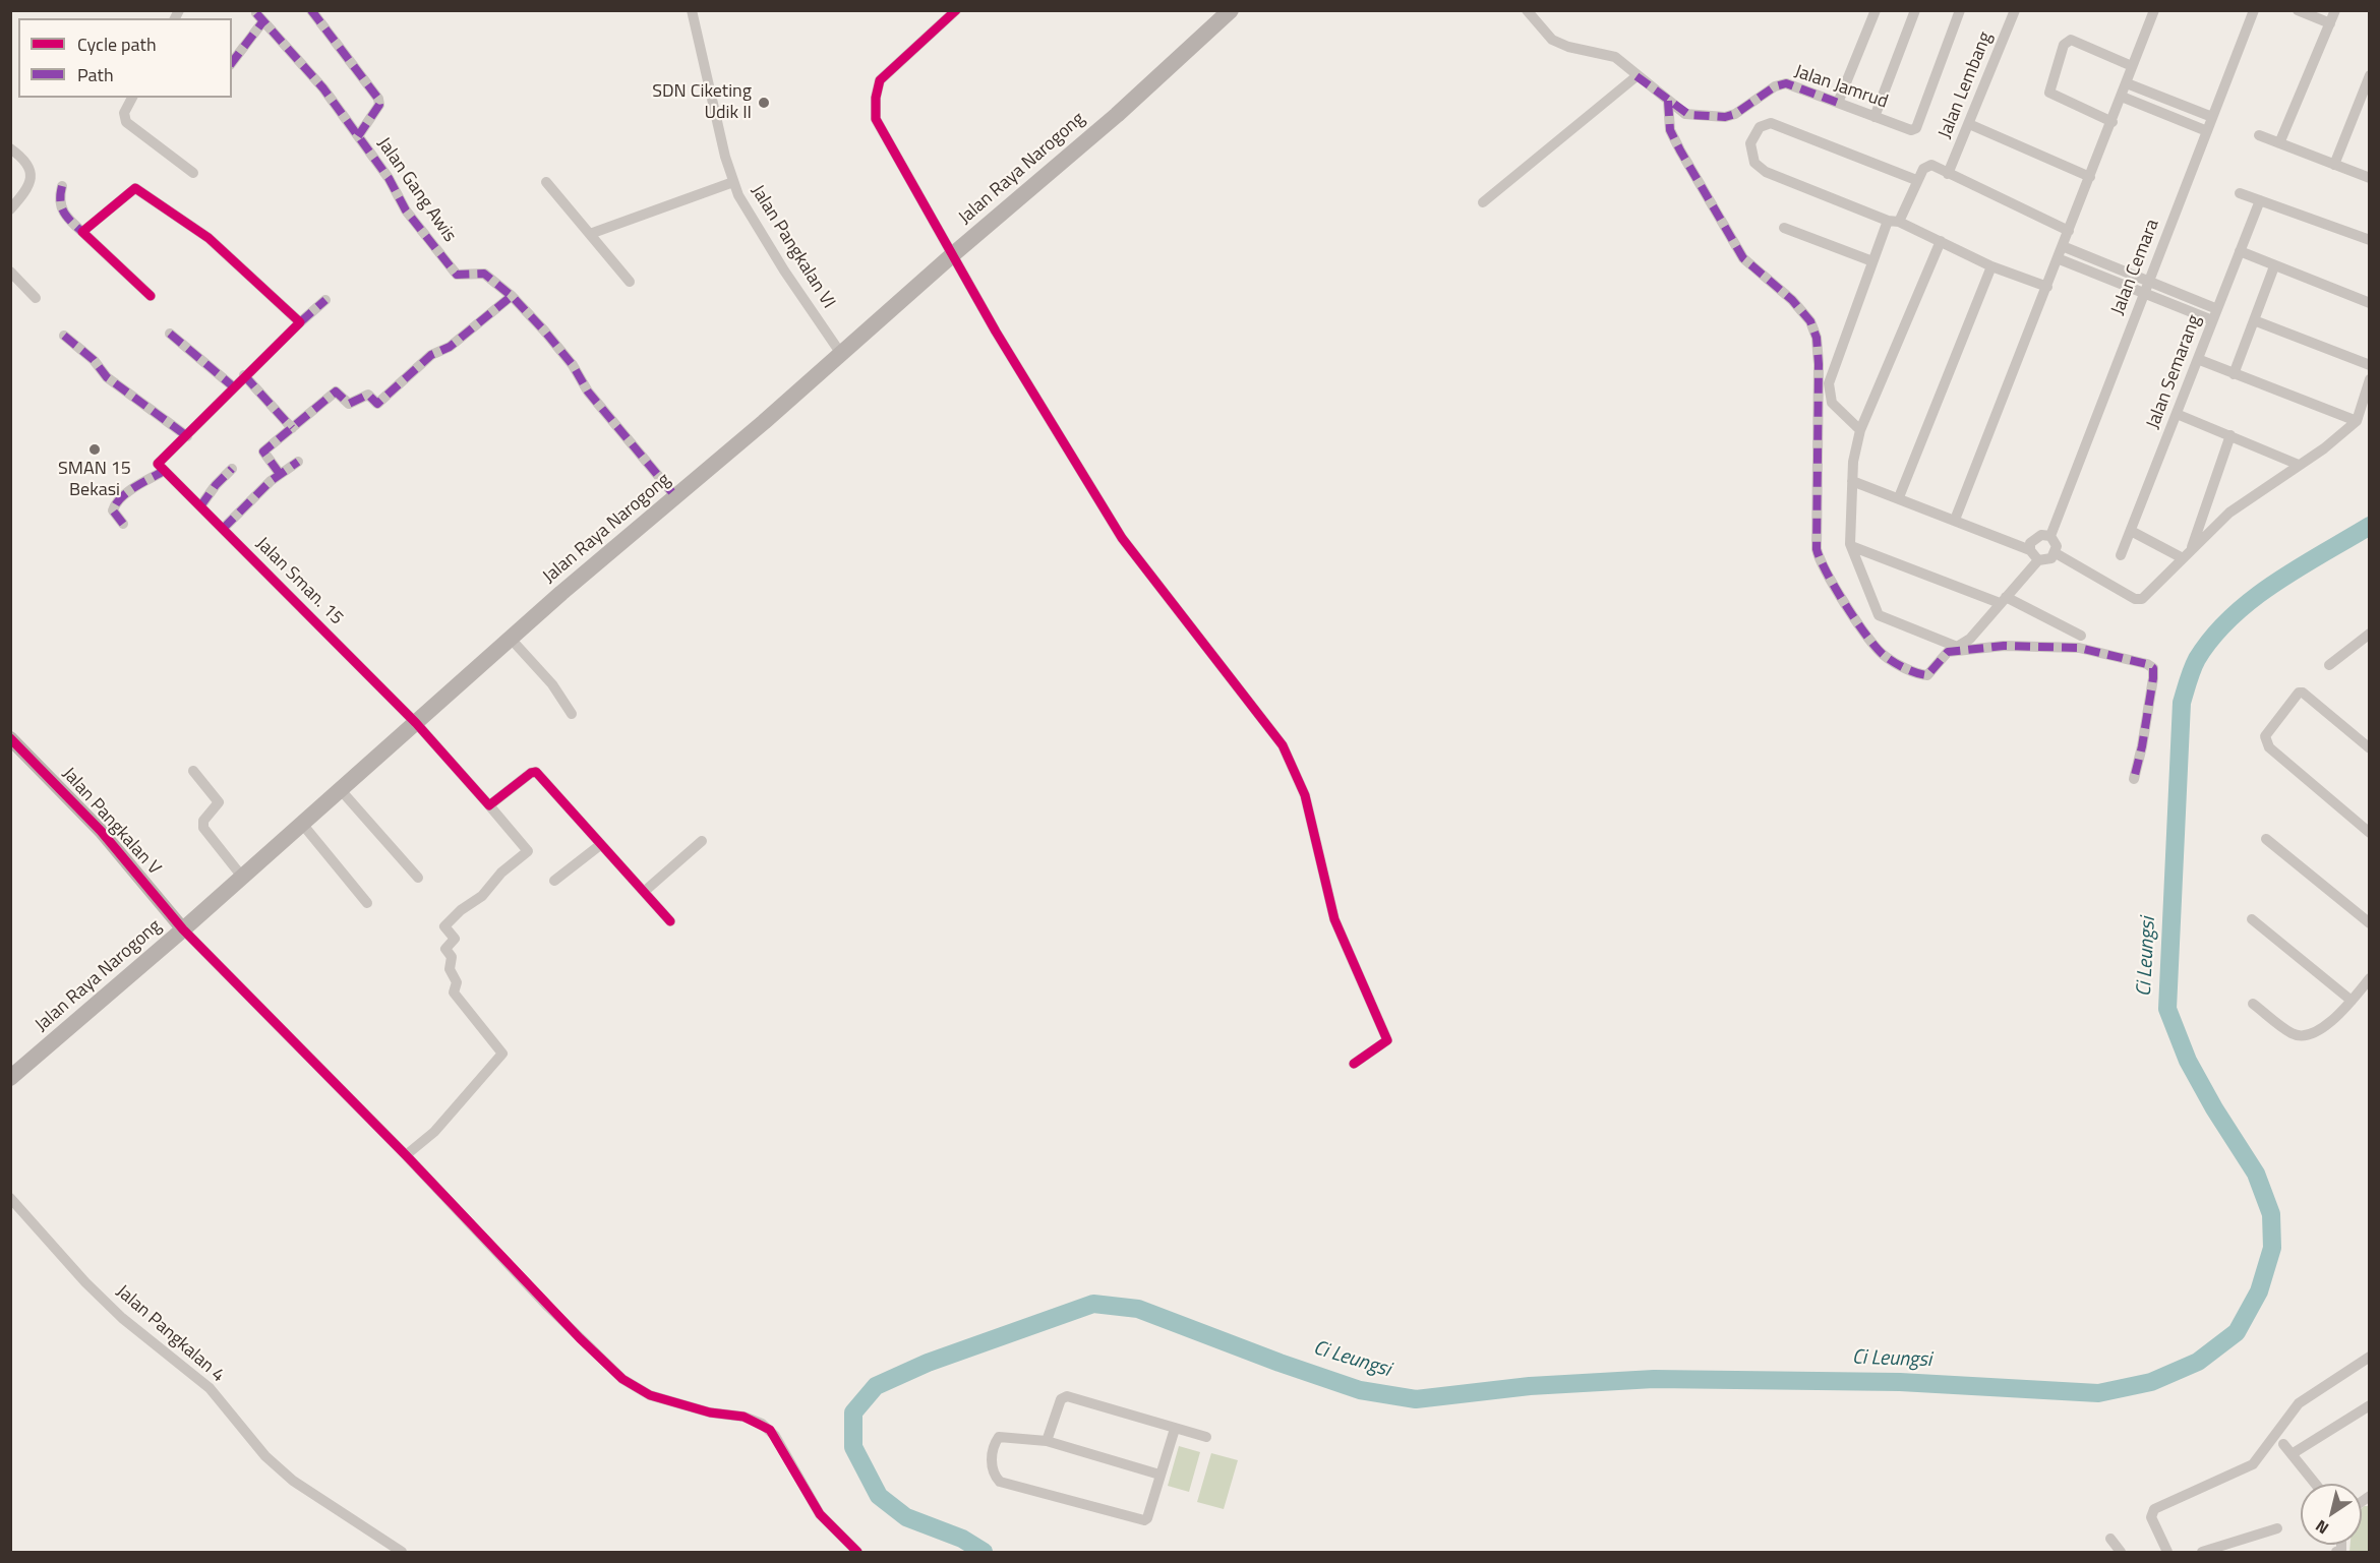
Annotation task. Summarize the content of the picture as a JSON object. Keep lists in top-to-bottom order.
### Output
{
  "streets": {
    "main road": ["Jalan Raya Narogong"],
    "street": [
      "Jalan Lembang",
      "Jalan Jamrud",
      "Jalan Gang Awis",
      "Jalan Pangkalan VI",
      "Jalan Cemara",
      "Jalan Semarang",
      "Jalan Sman. 15",
      "Jalan Pangkalan V",
      "Jalan Pangkalan 4"
    ]
  },
  "crossings": [
    ["Jalan Raya Narogong", "Jalan Gang Awis"],
    ["Jalan Raya Narogong", "Jalan Pangkalan VI"],
    ["Jalan Raya Narogong", "Jalan Sman. 15"],
    ["Jalan Raya Narogong", "Jalan Pangkalan V"]
  ],
  "water": ["Ci Leungsi"],
  "places": ["SDN Ciketing Udik II", "SMAN 15 Bekasi"],
  "legend": ["Cycle path", "Path"],
  "north": "bottom left"
}
